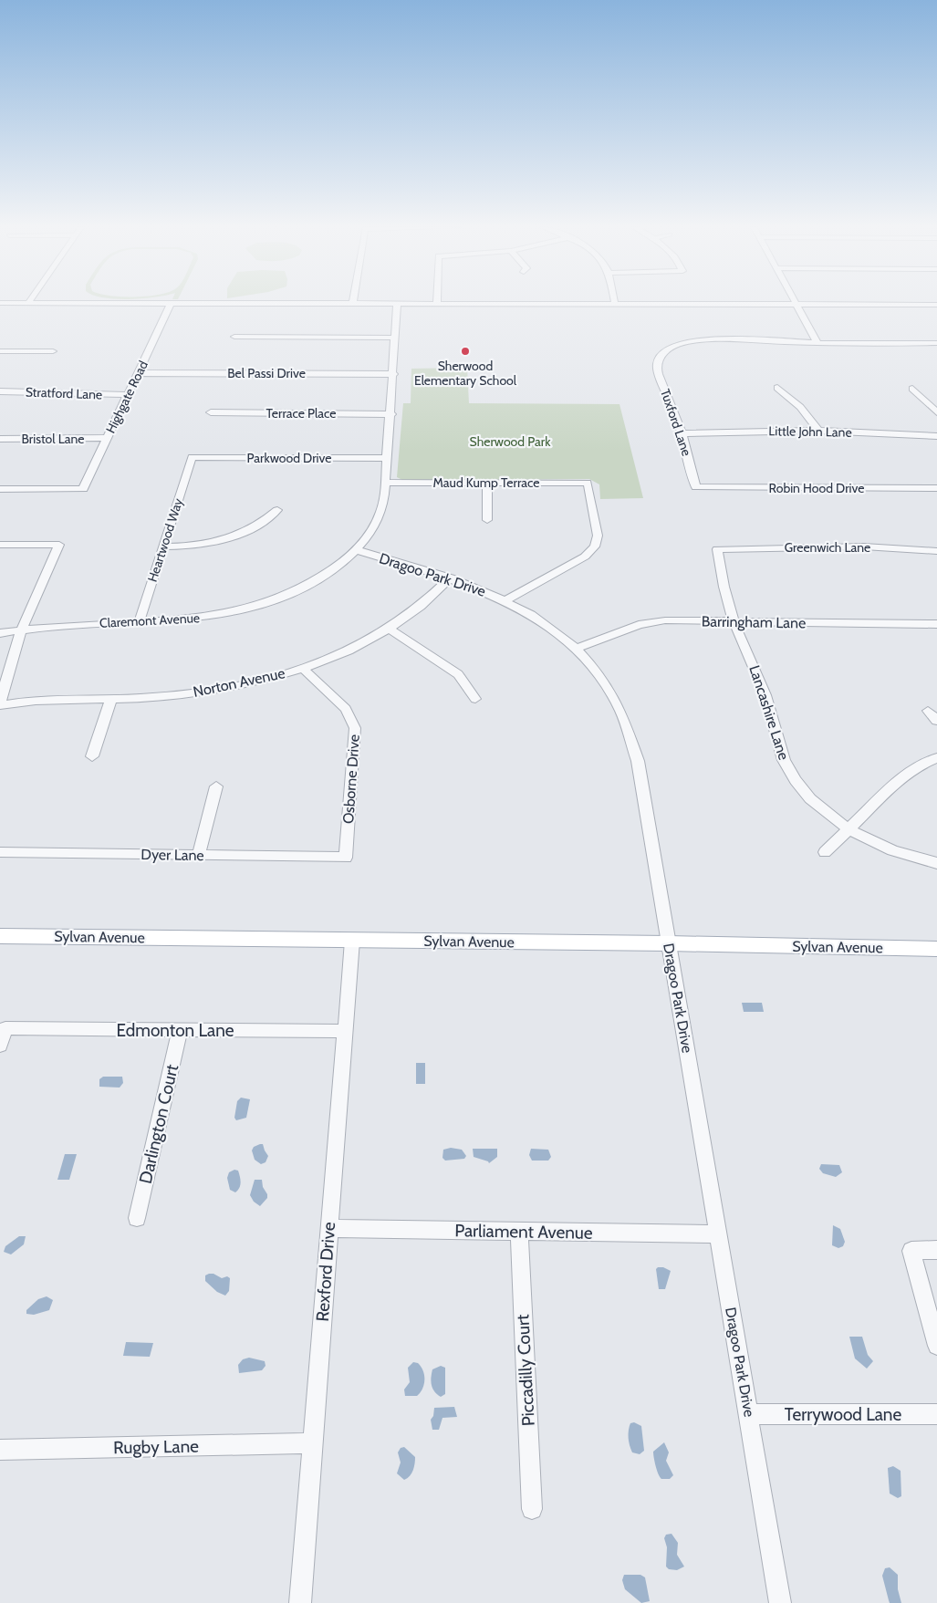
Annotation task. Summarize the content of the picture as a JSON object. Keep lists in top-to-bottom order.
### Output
{
  "streets": {
    "main road": ["Sylvan Avenue"],
    "street": [
      "Bel Passi Drive",
      "Stratford Lane",
      "Highgate Road",
      "Terrace Place",
      "Tuxford Lane",
      "Little John Lane",
      "Bristol Lane",
      "Parkwood Drive",
      "Maud Kump Terrace",
      "Robin Hood Drive",
      "Heartwood Way",
      "Greenwich Lane",
      "Dragoo Park Drive",
      "Claremont Avenue",
      "Barringham Lane",
      "Norton Avenue",
      "Lancashire Lane",
      "Osborne Drive",
      "Dyer Lane",
      "Edmonton Lane",
      "Darlington Court",
      "Parliament Avenue",
      "Rexford Drive",
      "Piccadilly Court",
      "Terrywood Lane",
      "Rugby Lane"
    ]
  },
  "crossings": [
    ["Bel Passi Drive", "Highgate Road"],
    ["Bel Passi Drive", "Claremont Avenue"],
    ["Stratford Lane", "Highgate Road"],
    ["Highgate Road", "Bristol Lane"],
    ["Terrace Place", "Claremont Avenue"],
    ["Tuxford Lane", "Little John Lane"],
    ["Tuxford Lane", "Robin Hood Drive"],
    ["Parkwood Drive", "Heartwood Way"],
    ["Parkwood Drive", "Claremont Avenue"],
    ["Maud Kump Terrace", "Dragoo Park Drive"],
    ["Maud Kump Terrace", "Claremont Avenue"],
    ["Heartwood Way", "Claremont Avenue"],
    ["Greenwich Lane", "Lancashire Lane"],
    ["Dragoo Park Drive", "Claremont Avenue"],
    ["Dragoo Park Drive", "Barringham Lane"],
    ["Dragoo Park Drive", "Norton Avenue"],
    ["Dragoo Park Drive", "Sylvan Avenue"],
    ["Dragoo Park Drive", "Parliament Avenue"],
    ["Dragoo Park Drive", "Terrywood Lane"],
    ["Barringham Lane", "Lancashire Lane"],
    ["Norton Avenue", "Osborne Drive"],
    ["Osborne Drive", "Dyer Lane"],
    ["Sylvan Avenue", "Rexford Drive"],
    ["Edmonton Lane", "Darlington Court"],
    ["Edmonton Lane", "Rexford Drive"],
    ["Parliament Avenue", "Rexford Drive"],
    ["Parliament Avenue", "Piccadilly Court"],
    ["Rexford Drive", "Rugby Lane"]
  ],
  "parks": ["Sherwood Park"],
  "places": ["Sherwood Elementary School"]
}
